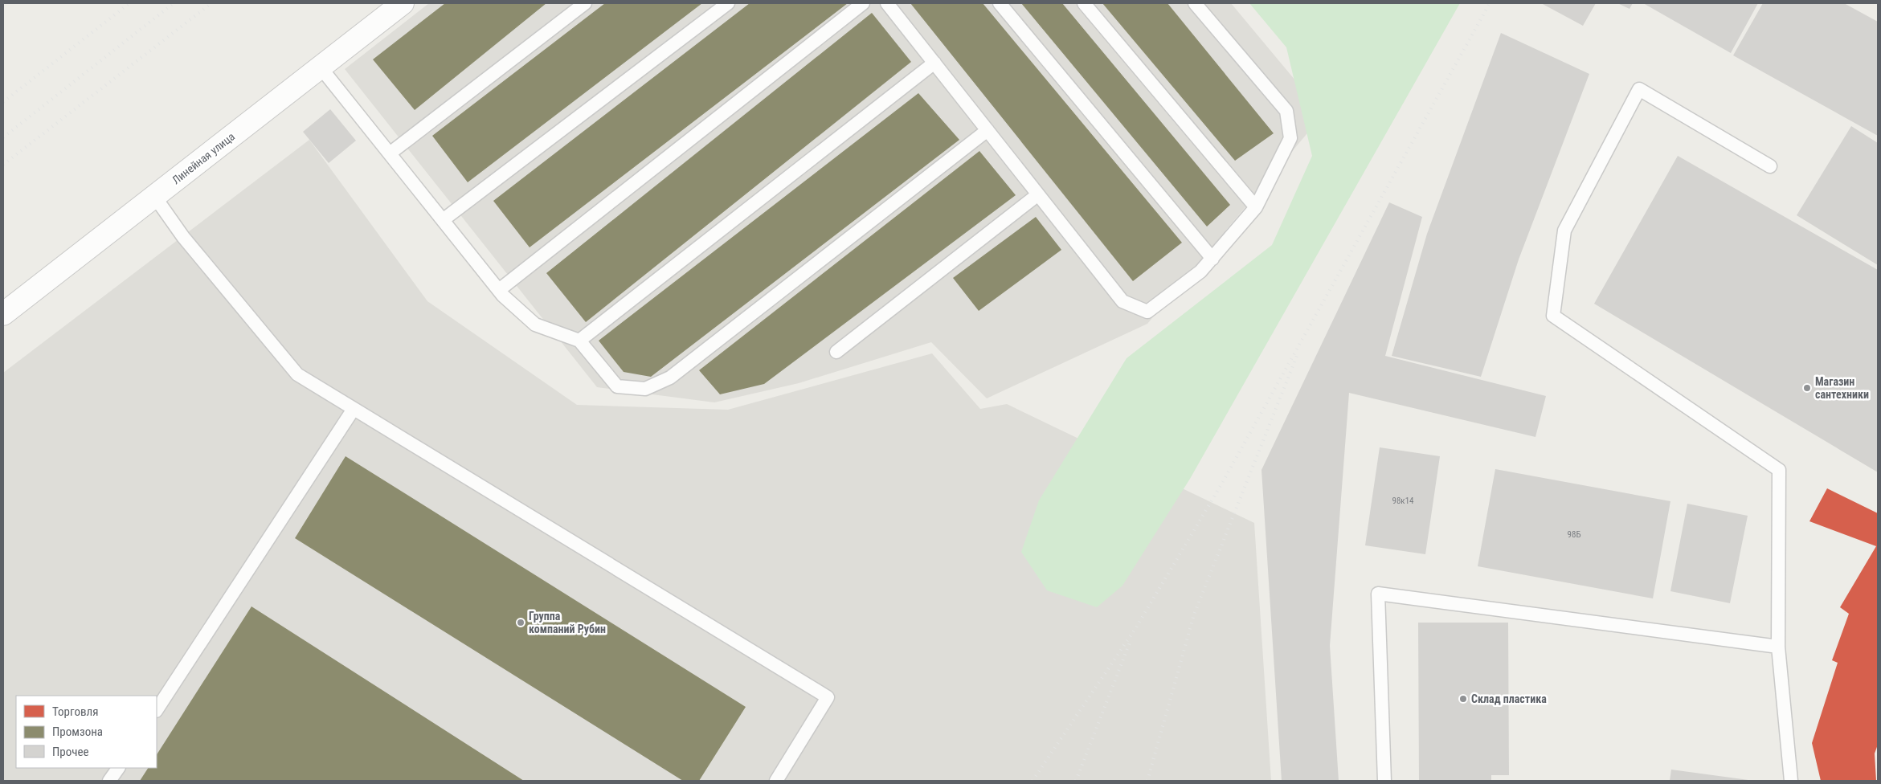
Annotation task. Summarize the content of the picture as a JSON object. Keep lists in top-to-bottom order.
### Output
{
  "streets": {
    "street": ["Линейная улица"]
  },
  "places": ["Магазин сантехники", "Группа компаний Рубин", "Склад пластика"],
  "house_numbers": ["98к14", "98Б"],
  "legend": ["Торговля", "Промзона", "Прочее"]
}
